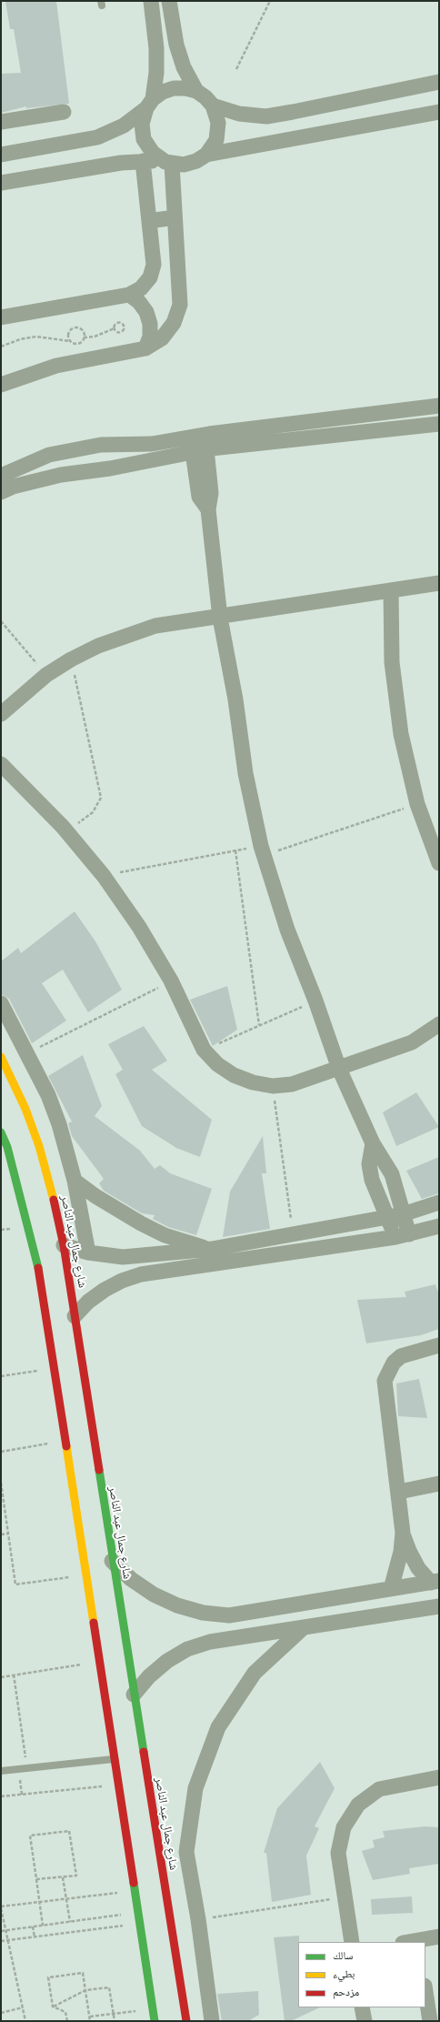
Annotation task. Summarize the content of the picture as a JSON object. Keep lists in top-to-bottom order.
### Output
{
  "streets": {
    "main road": ["شارع جمال عبد الناصر"]
  },
  "legend": ["سالك", "بطيء", "مزدحم"]
}
